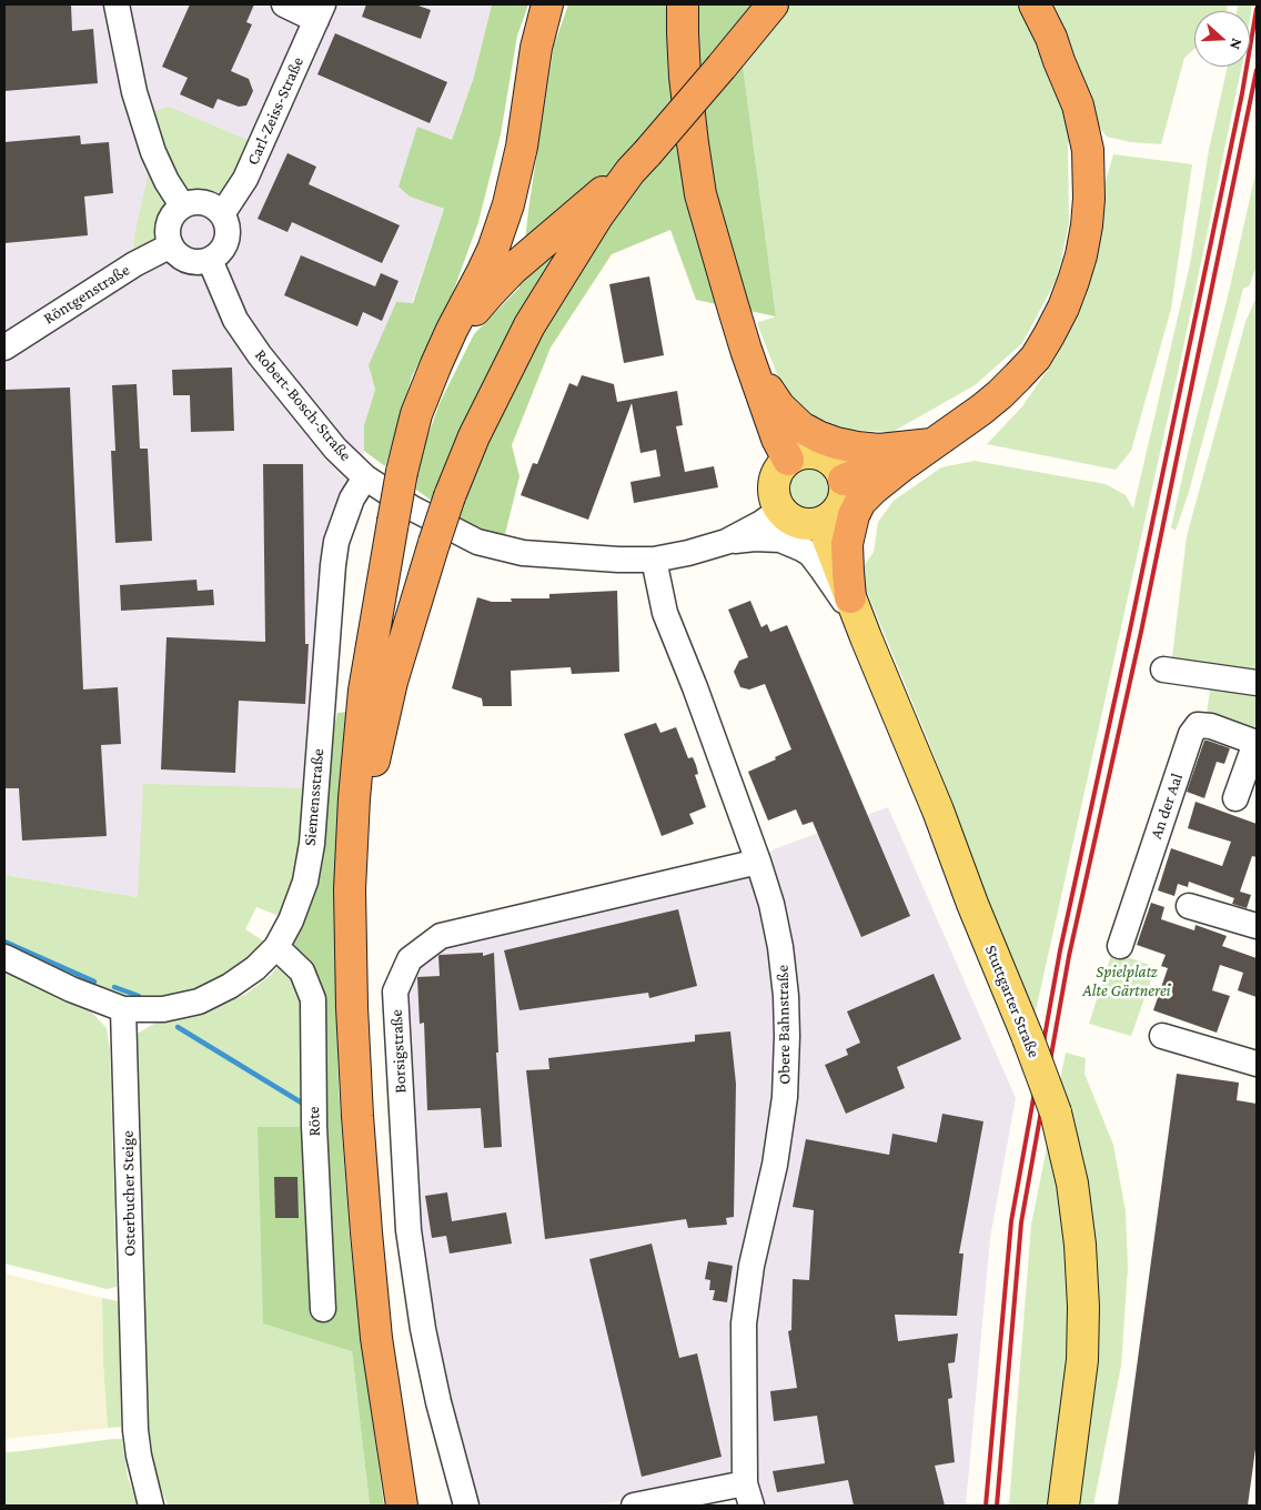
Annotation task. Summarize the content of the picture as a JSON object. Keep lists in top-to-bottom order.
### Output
{
  "streets": {
    "main road": ["Stuttgarter Straße"],
    "street": [
      "Carl-Zeiss-Straße",
      "Röntgenstraße",
      "Robert-Bosch-Straße",
      "Siemensstraße",
      "An der Aal",
      "Obere Bahnstraße",
      "Borsigstraße",
      "Röte",
      "Osterbucher Steige"
    ]
  },
  "crossings": [
    ["Carl-Zeiss-Straße", "Röntgenstraße"],
    ["Carl-Zeiss-Straße", "Robert-Bosch-Straße"],
    ["Röntgenstraße", "Robert-Bosch-Straße"],
    ["Robert-Bosch-Straße", "Siemensstraße"],
    ["Robert-Bosch-Straße", "Stuttgarter Straße"],
    ["Robert-Bosch-Straße", "Obere Bahnstraße"],
    ["Siemensstraße", "Röte"],
    ["Siemensstraße", "Osterbucher Steige"],
    ["Obere Bahnstraße", "Borsigstraße"]
  ],
  "parks": ["Spielplatz Alte Gärtnerei"],
  "north": "right"
}
